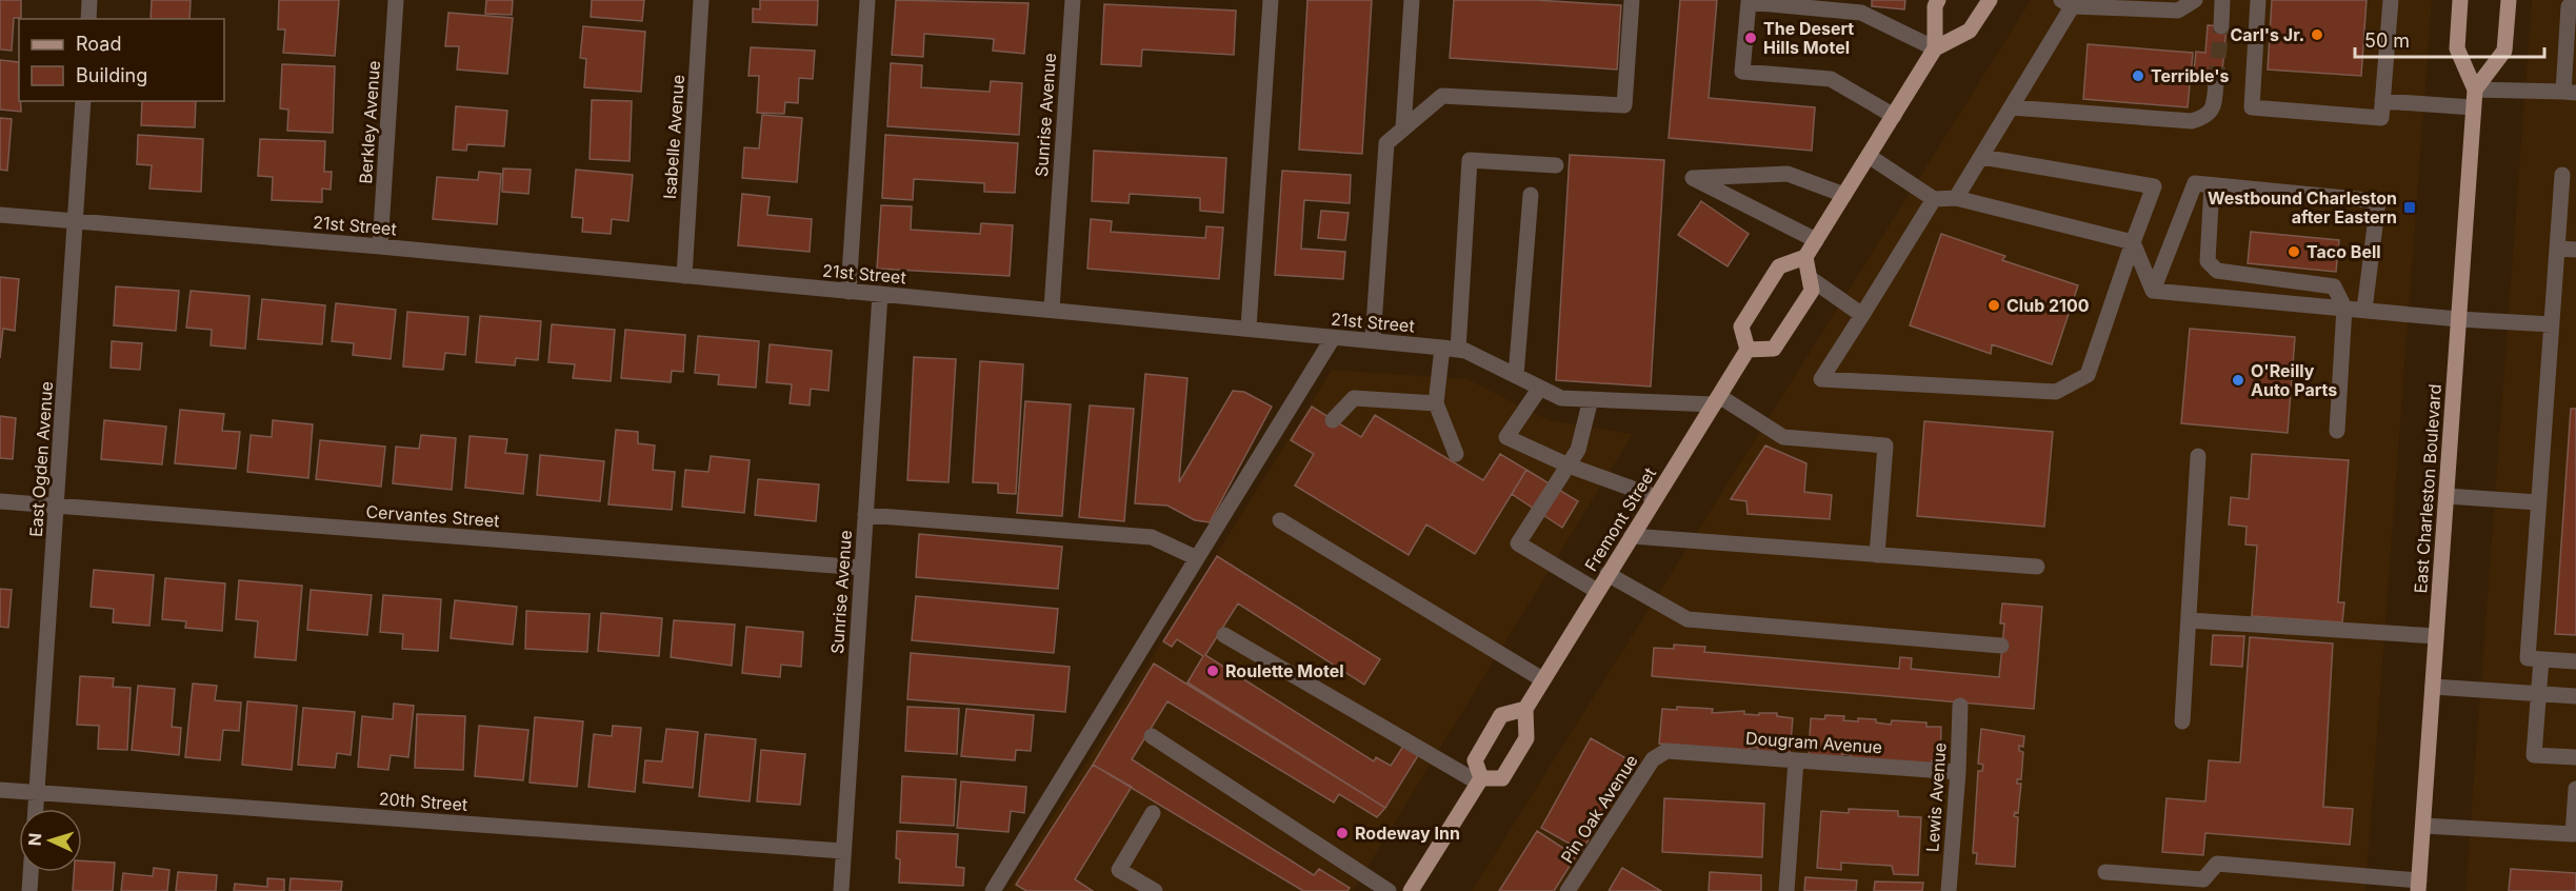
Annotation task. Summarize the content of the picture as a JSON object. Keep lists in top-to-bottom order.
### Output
{
  "streets": {
    "main road": ["East Charleston Boulevard", "Fremont Street"],
    "street": [
      "Sunrise Avenue",
      "Berkley Avenue",
      "Isabelle Avenue",
      "21st Street",
      "East Ogden Avenue",
      "Cervantes Street",
      "Dougram Avenue",
      "Lewis Avenue",
      "20th Street",
      "Pin Oak Avenue"
    ]
  },
  "crossings": [
    ["Sunrise Avenue", "21st Street"],
    ["Sunrise Avenue", "Cervantes Street"],
    ["Sunrise Avenue", "20th Street"],
    ["Berkley Avenue", "21st Street"],
    ["Isabelle Avenue", "21st Street"],
    ["21st Street", "East Ogden Avenue"],
    ["21st Street", "Fremont Street"],
    ["East Ogden Avenue", "Cervantes Street"],
    ["East Ogden Avenue", "20th Street"],
    ["Dougram Avenue", "Lewis Avenue"],
    ["Dougram Avenue", "Pin Oak Avenue"]
  ],
  "places": {
    "other": [
      "Carl's Jr.",
      "The Desert Hills Motel",
      "Terrible's",
      "Taco Bell",
      "Club 2100",
      "O'Reilly Auto Parts",
      "Roulette Motel",
      "Rodeway Inn"
    ],
    "transit": ["Westbound Charleston after Eastern"]
  },
  "legend": ["Road", "Building"],
  "scale_bar": "50 m",
  "north": "left"
}
